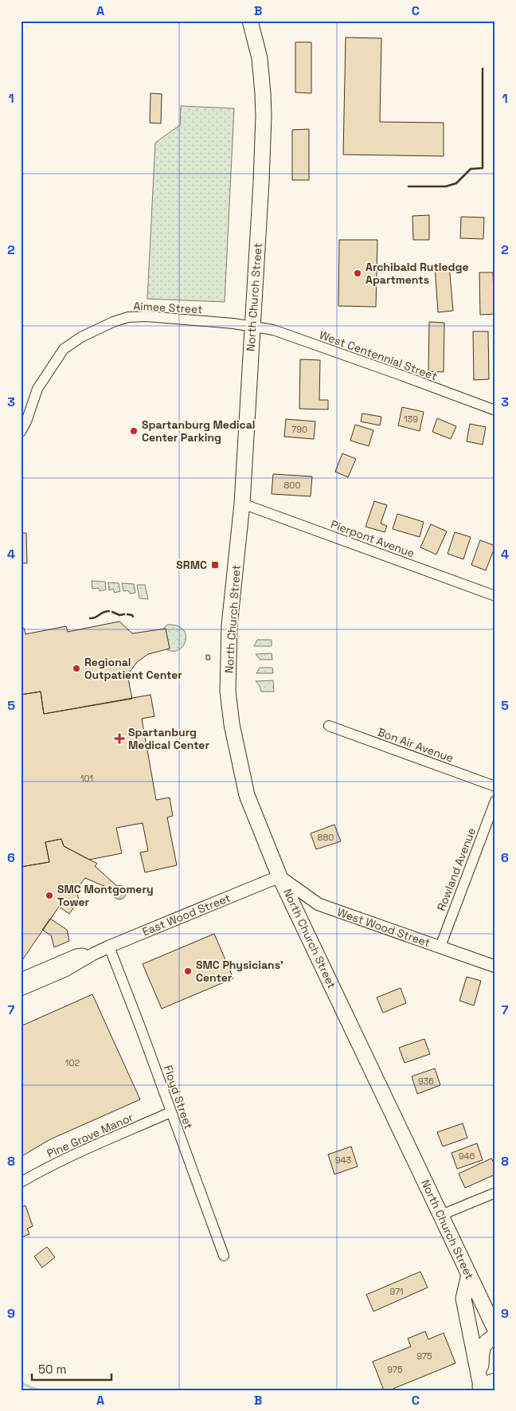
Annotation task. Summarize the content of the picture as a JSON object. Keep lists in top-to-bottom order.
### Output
{
  "streets": {
    "main road": ["North Church Street"],
    "street": [
      "Aimee Street",
      "West Centennial Street",
      "Pierpont Avenue",
      "Bon Air Avenue",
      "Rowland Avenue",
      "East Wood Street",
      "West Wood Street",
      "Floyd Street",
      "Pine Grove Manor"
    ]
  },
  "crossings": [
    ["North Church Street", "Aimee Street"],
    ["North Church Street", "West Centennial Street"],
    ["North Church Street", "Pierpont Avenue"],
    ["North Church Street", "East Wood Street"],
    ["North Church Street", "West Wood Street"],
    ["Aimee Street", "West Centennial Street"],
    ["Rowland Avenue", "West Wood Street"],
    ["East Wood Street", "West Wood Street"],
    ["East Wood Street", "Floyd Street"],
    ["Floyd Street", "Pine Grove Manor"]
  ],
  "places": {
    "other": [
      "Archibald Rutledge Apartments",
      "Spartanburg Medical Center Parking",
      "Regional Outpatient Center",
      "SMC Montgomery Tower",
      "SMC Physicians' Center"
    ],
    "transit": ["SRMC"],
    "health": ["Spartanburg Medical Center"]
  },
  "house_numbers": [
    "139",
    "790",
    "800",
    "101",
    "880",
    "102",
    "936",
    "946",
    "943",
    "971",
    "975",
    "975"
  ],
  "scale_bar": "50 m",
  "grid": {
    "columns": ["A", "B", "C"],
    "rows": [
      "1",
      "2",
      "3",
      "4",
      "5",
      "6",
      "7",
      "8",
      "9"
    ]
  }
}
